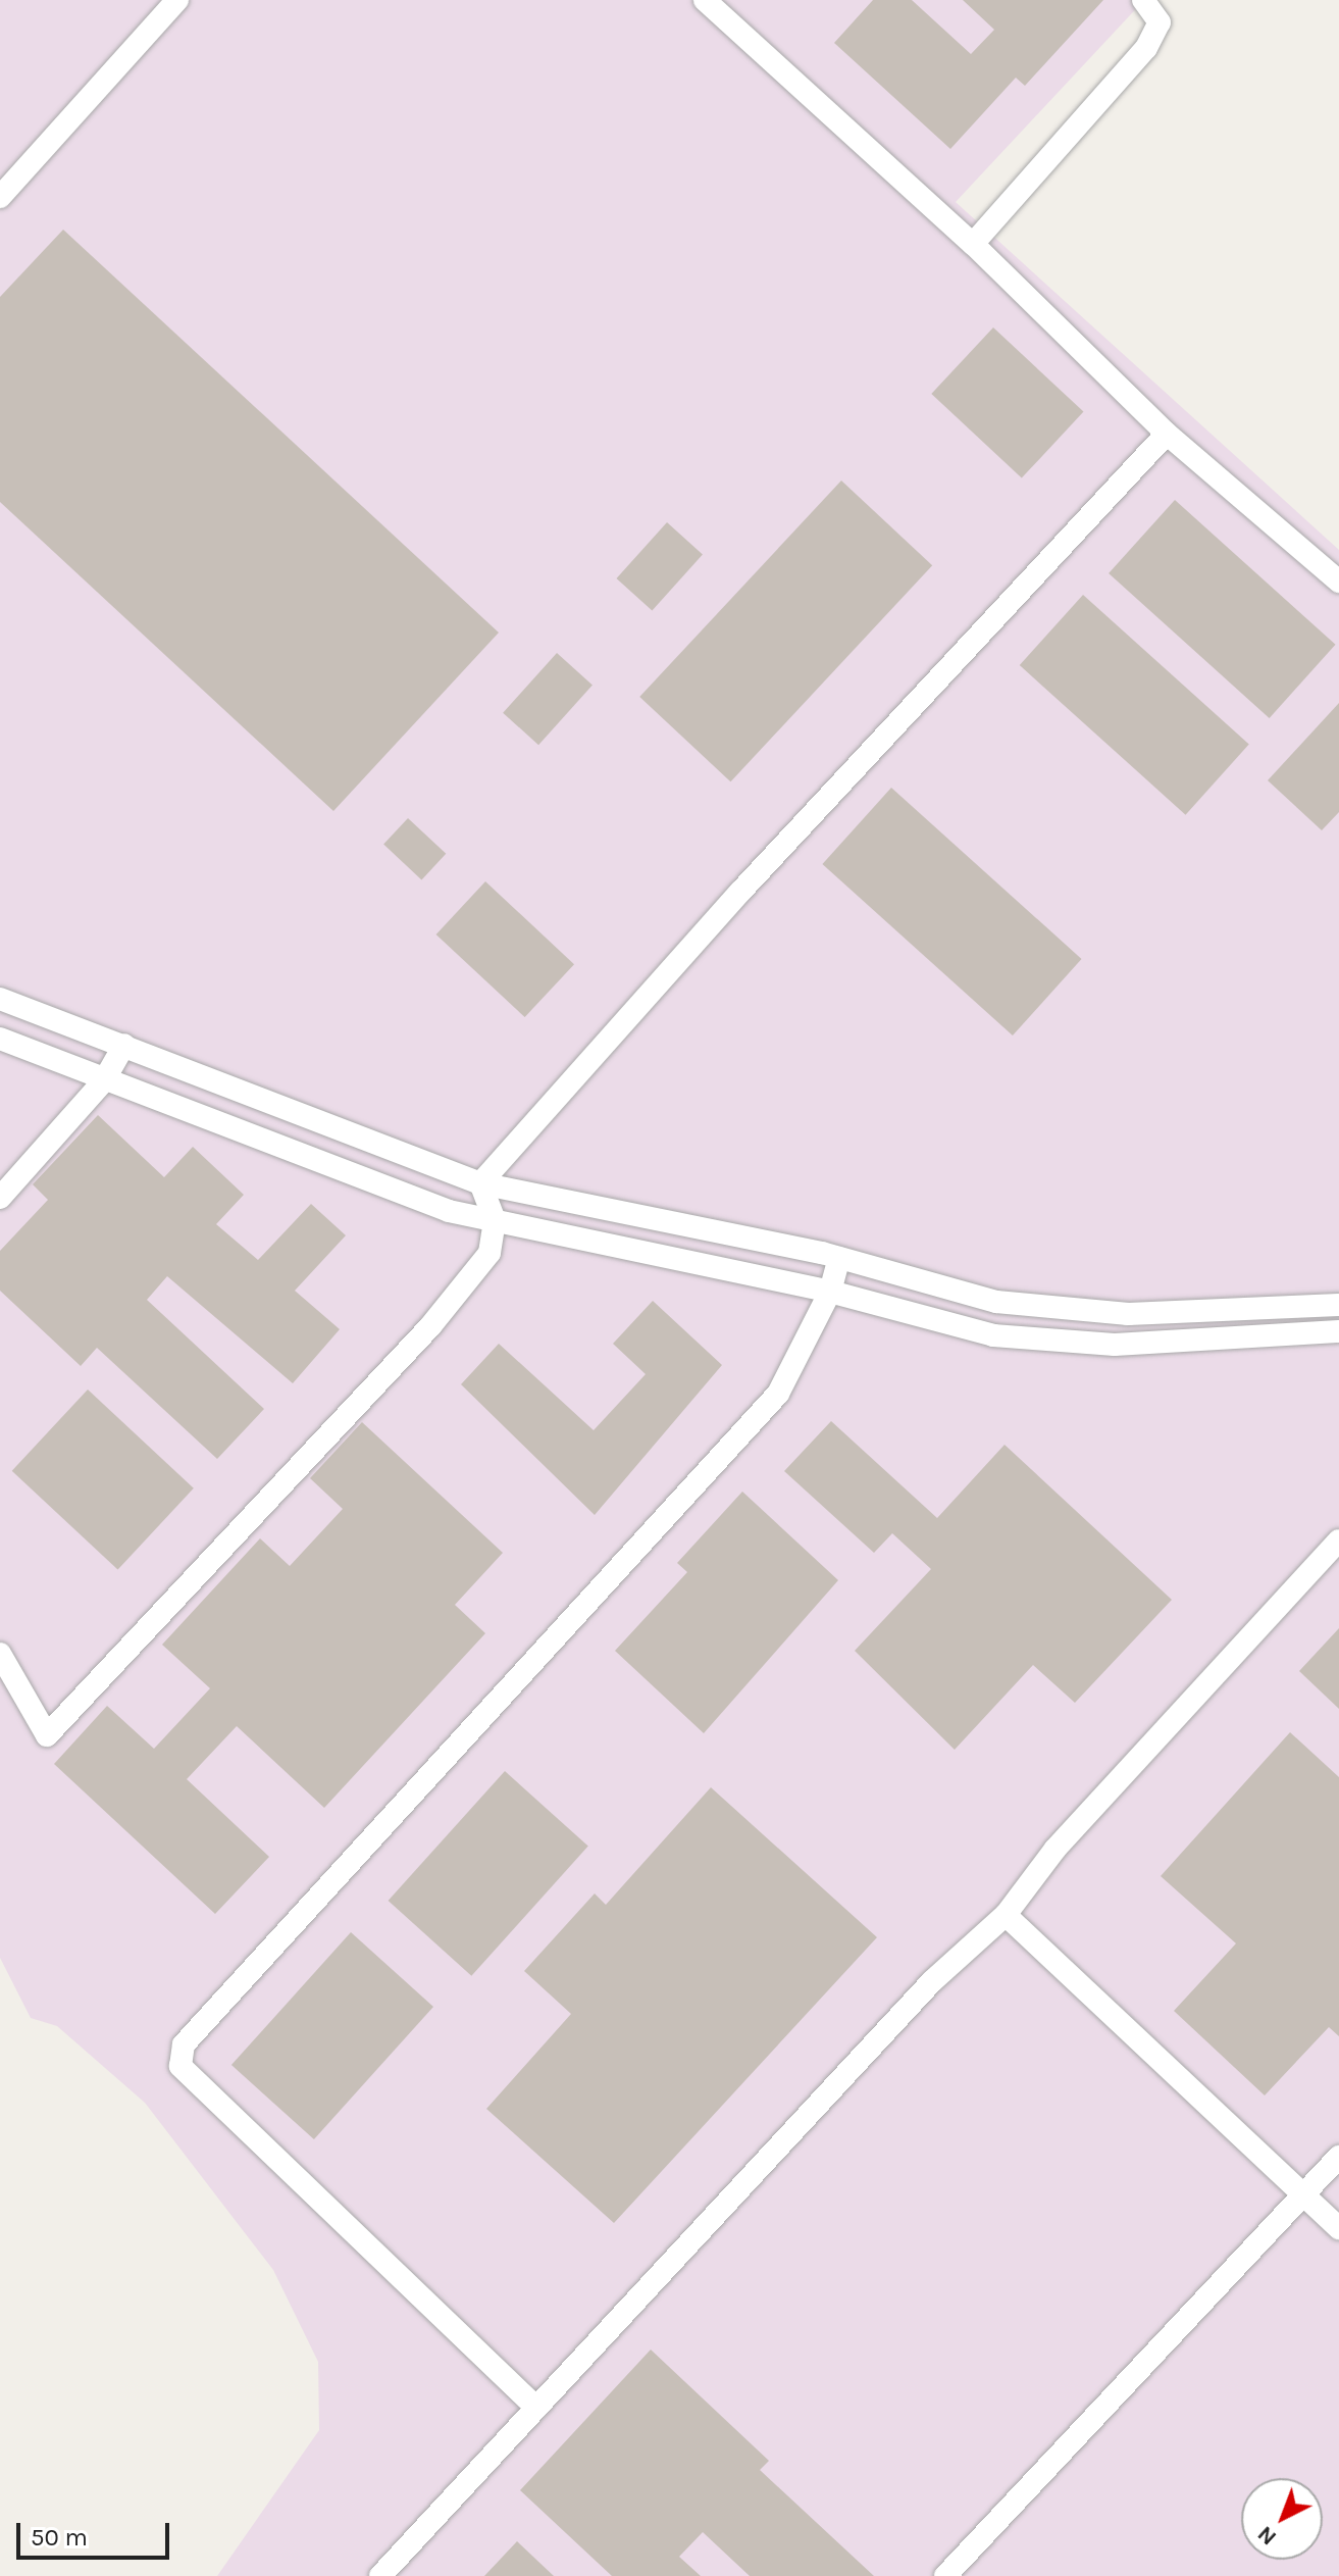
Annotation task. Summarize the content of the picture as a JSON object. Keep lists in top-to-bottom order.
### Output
{
  "scale_bar": "50 m",
  "north": "bottom left"
}
